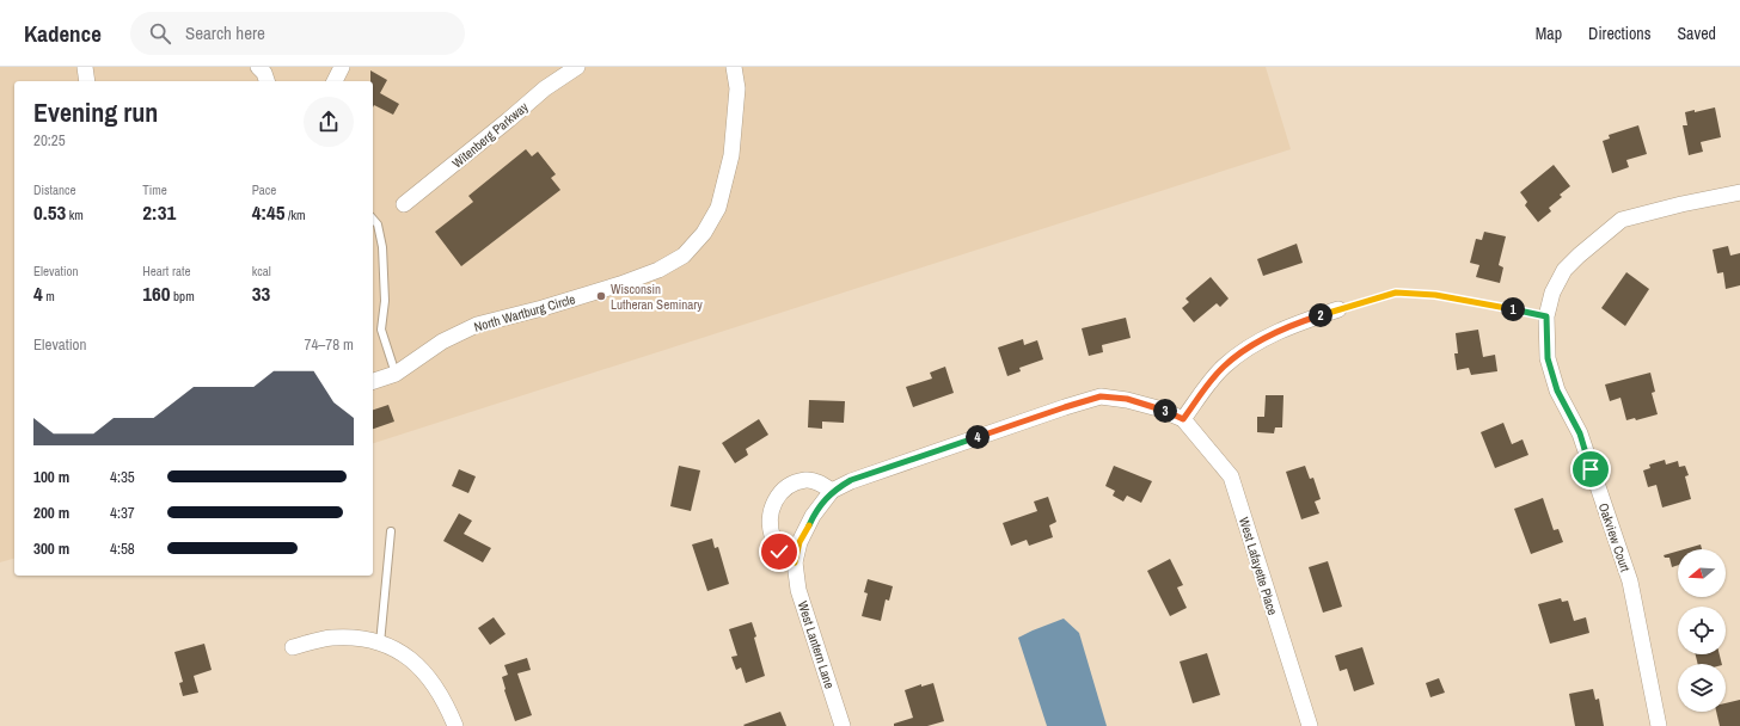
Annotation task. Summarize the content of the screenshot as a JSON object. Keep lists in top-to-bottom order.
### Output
{
  "streets": {
    "street": [
      "Witenberg Parkway",
      "North Wartburg Circle",
      "Oakview Court",
      "West Lafayette Place",
      "West Lantern Lane"
    ]
  },
  "crossings": [
    ["West Lafayette Place", "West Lantern Lane"]
  ],
  "places": ["Wisconsin Lutheran Seminary"],
  "north": "left",
  "page": {
    "header": "Kadence",
    "search": "Search here",
    "nav": ["Map", "Directions", "Saved"],
    "heading": ["Evening run", "20:25"],
    "stats": [
      ["Distance", "0.53 km"],
      ["Time", "2:31"],
      ["Pace", "4:45 /km"],
      ["Elevation", "4 m"],
      ["Heart rate", "160 bpm"],
      ["kcal", "33"]
    ],
    "pins": [
      "1",
      "2",
      "3",
      "4"
    ],
    "chart": ["Elevation", "74–78 m"],
    "list": [
      {
        "name": "100 m",
        "note": "4:35"
      },
      {
        "name": "200 m",
        "note": "4:37"
      },
      {
        "name": "300 m",
        "note": "4:58"
      }
    ]
  }
}
